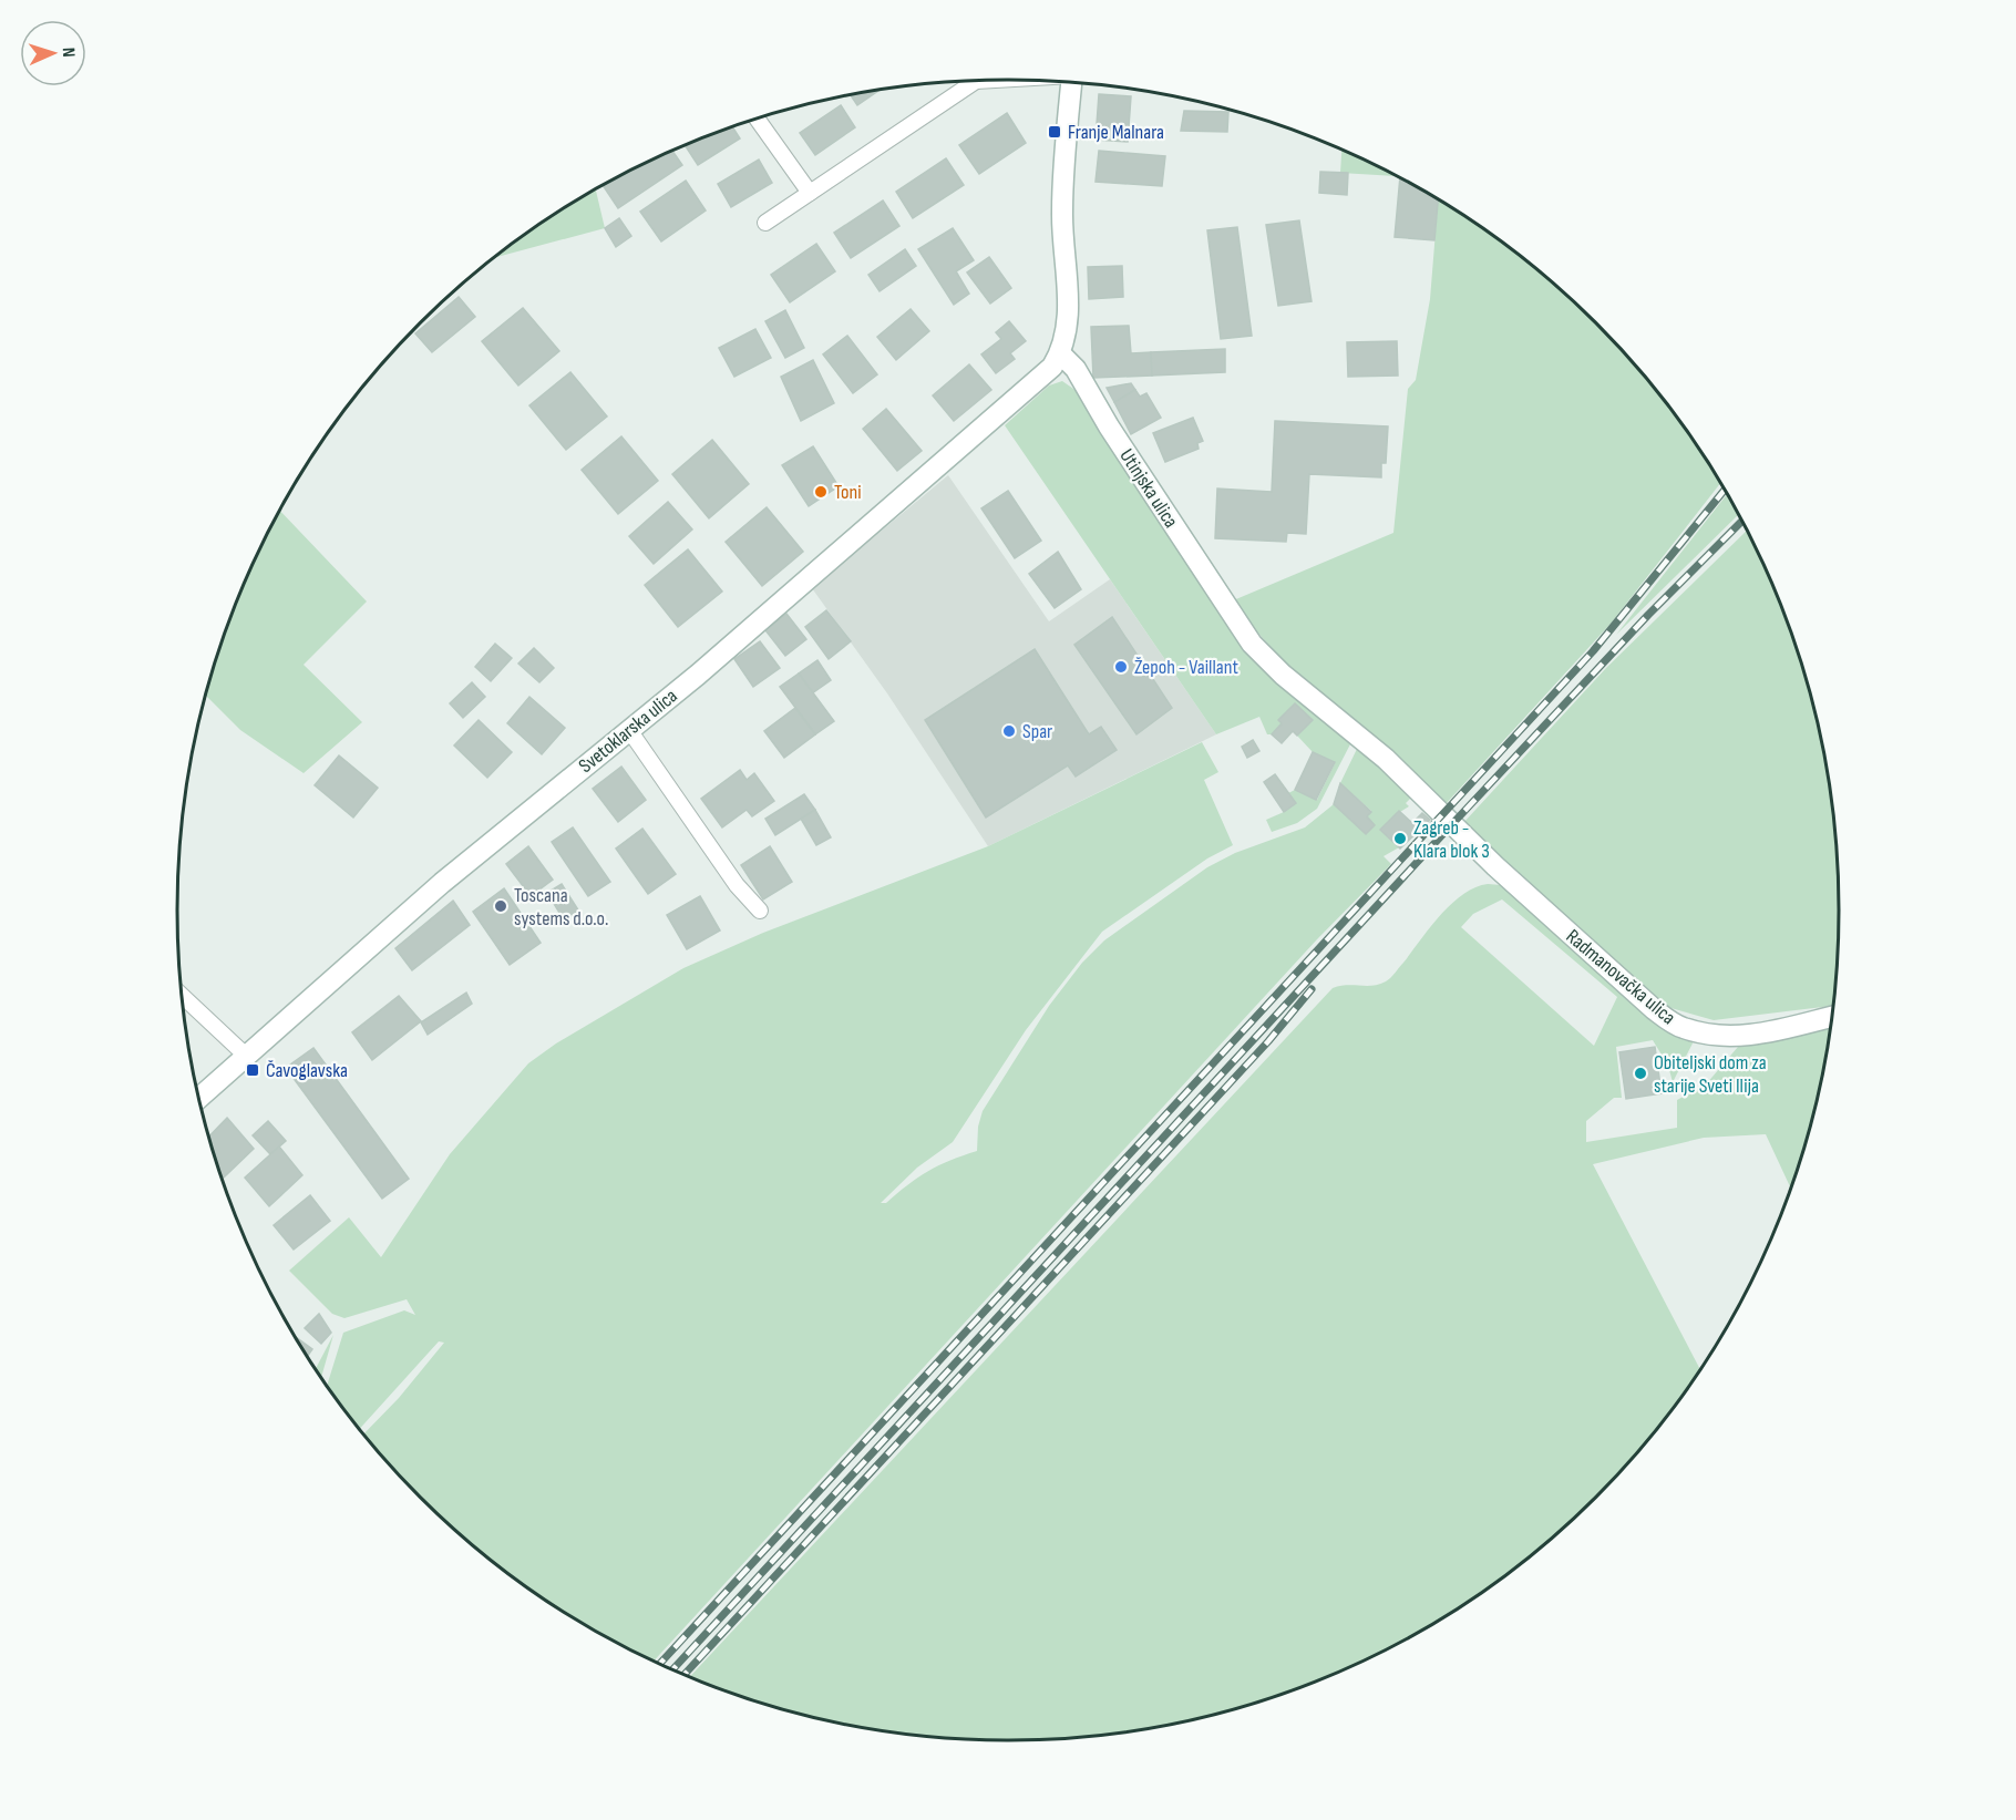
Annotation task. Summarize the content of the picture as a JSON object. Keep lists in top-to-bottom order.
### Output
{
  "streets": {
    "street": ["Utinjska ulica", "Svetoklarska ulica", "Radmanovačka ulica"]
  },
  "crossings": [
    ["Utinjska ulica", "Svetoklarska ulica"],
    ["Utinjska ulica", "Radmanovačka ulica"]
  ],
  "places": {
    "transit": ["Franje Malnara", "Čavoglavska"],
    "other": [
      "Toni",
      "Žepoh - Vaillant",
      "Spar",
      "Zagreb - Klara blok 3",
      "Toscana systems d.o.o.",
      "Obiteljski dom za starije Sveti Ilija"
    ]
  },
  "north": "right"
}
